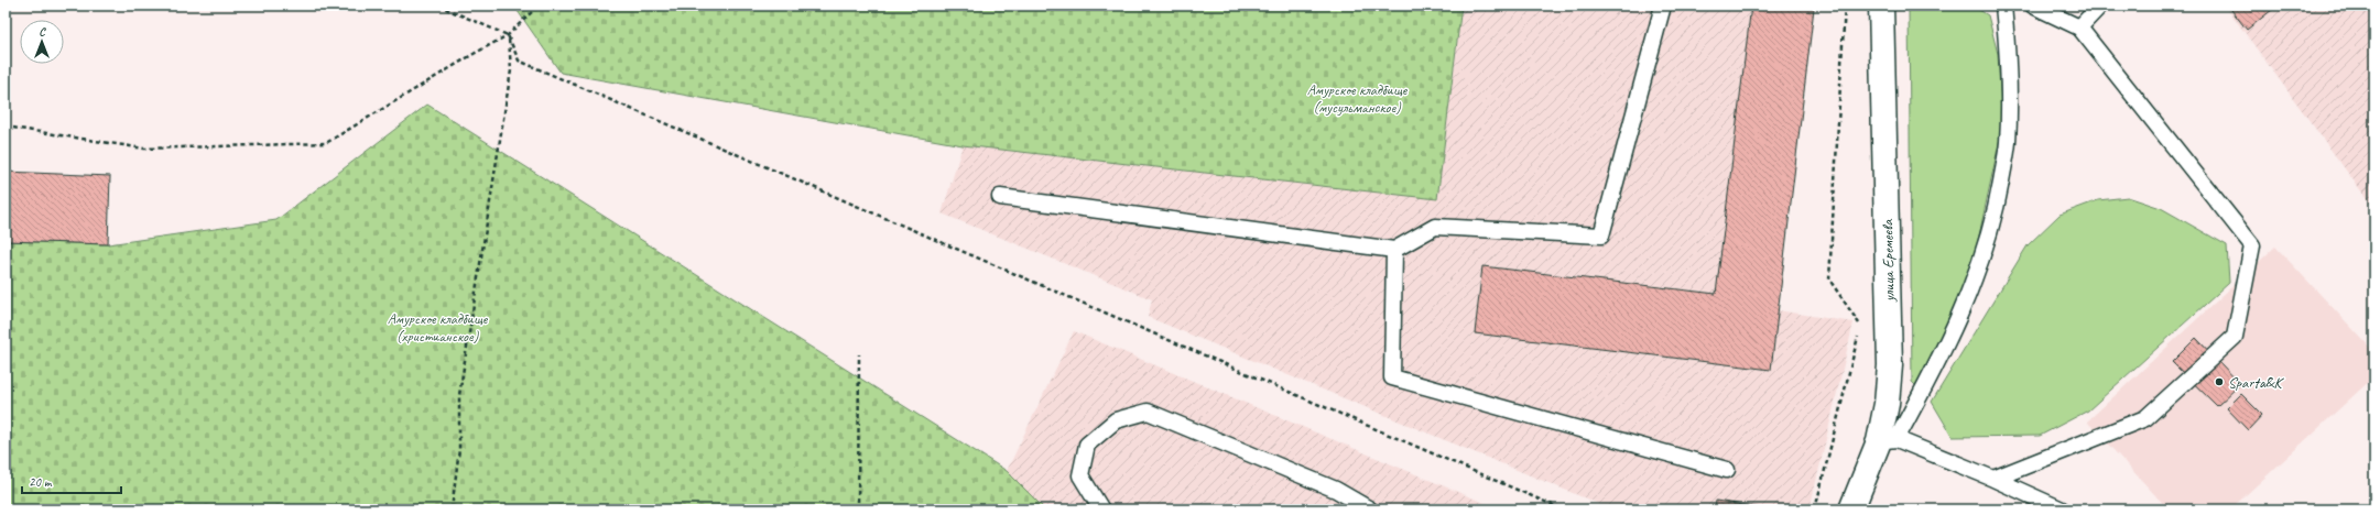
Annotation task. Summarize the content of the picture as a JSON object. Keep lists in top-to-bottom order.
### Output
{
  "streets": {
    "street": ["улица Еремеева"]
  },
  "parks": ["Амурское кладбище (мусульманское)", "Амурское кладбище (христианское)"],
  "places": ["Sparta&K"],
  "scale_bar": "20 m",
  "north": "top"
}
